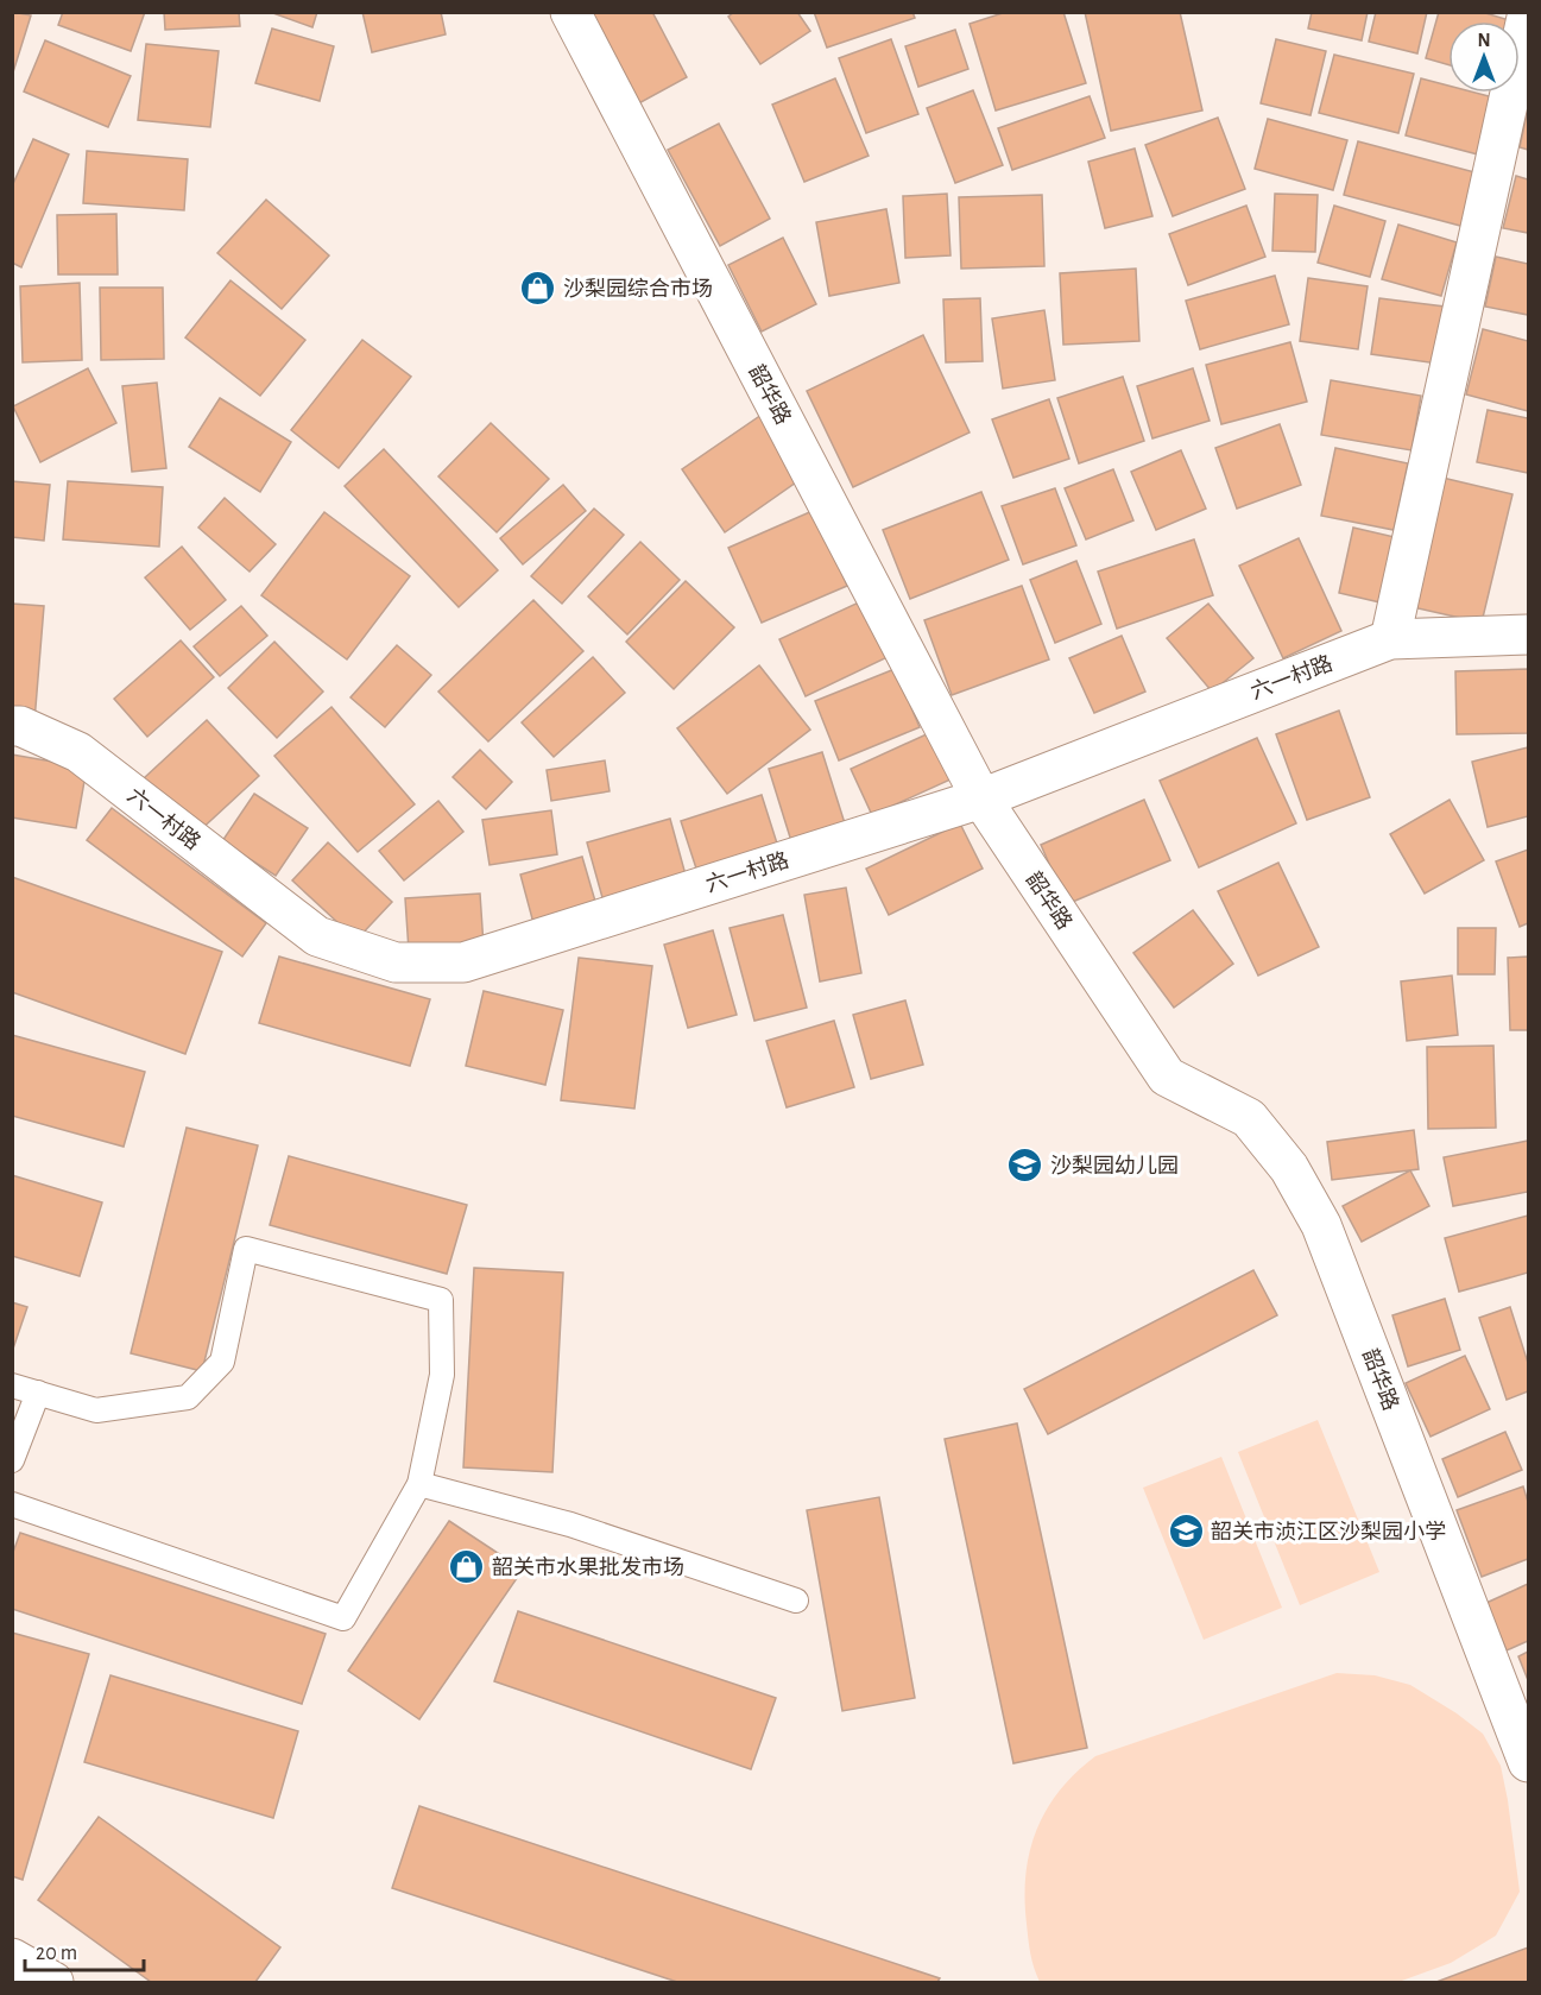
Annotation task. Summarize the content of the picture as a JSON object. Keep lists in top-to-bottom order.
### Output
{
  "streets": {
    "street": ["韶华路", "六一村路"]
  },
  "crossings": [
    ["韶华路", "六一村路"]
  ],
  "places": {
    "shop": ["沙梨园综合市场", "韶关市水果批发市场"],
    "school or university": ["沙梨园幼儿园", "韶关市浈江区沙梨园小学"]
  },
  "scale_bar": "20 m",
  "north": "top"
}
